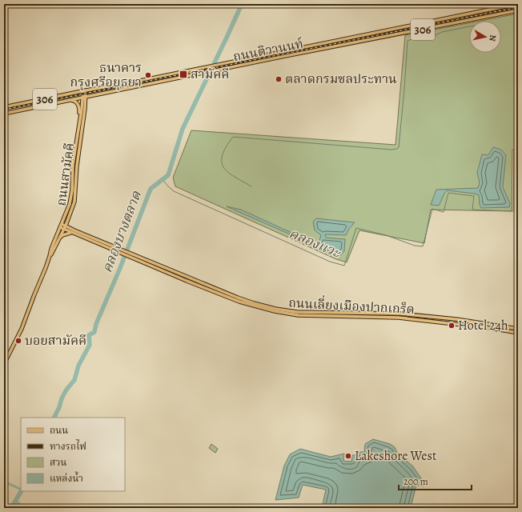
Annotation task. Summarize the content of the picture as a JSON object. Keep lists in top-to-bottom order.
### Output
{
  "streets": {
    "main road": [
      "306",
      "ถนนติวานนท์",
      "ถนนสามัคคี",
      "ถนนเลี่ยงเมืองปากเกร็ด"
    ]
  },
  "crossings": [
    ["ถนนติวานนท์", "ถนนสามัคคี"],
    ["ถนนสามัคคี", "ถนนเลี่ยงเมืองปากเกร็ด"]
  ],
  "water": ["คลองบางตลาด", "คลองแวะ"],
  "places": {
    "transit": ["สามัคคี"],
    "other": [
      "ธนาคาร กรุงศรีอยุธยา",
      "ตลาดกรมชลประทาน",
      "Hotel 24h",
      "บอยสามัคคี",
      "Lakeshore West"
    ]
  },
  "legend": [
    "ถนน",
    "ทางรถไฟ",
    "สวน",
    "แหล่งน้ำ"
  ],
  "scale_bar": "200 m",
  "north": "right"
}
